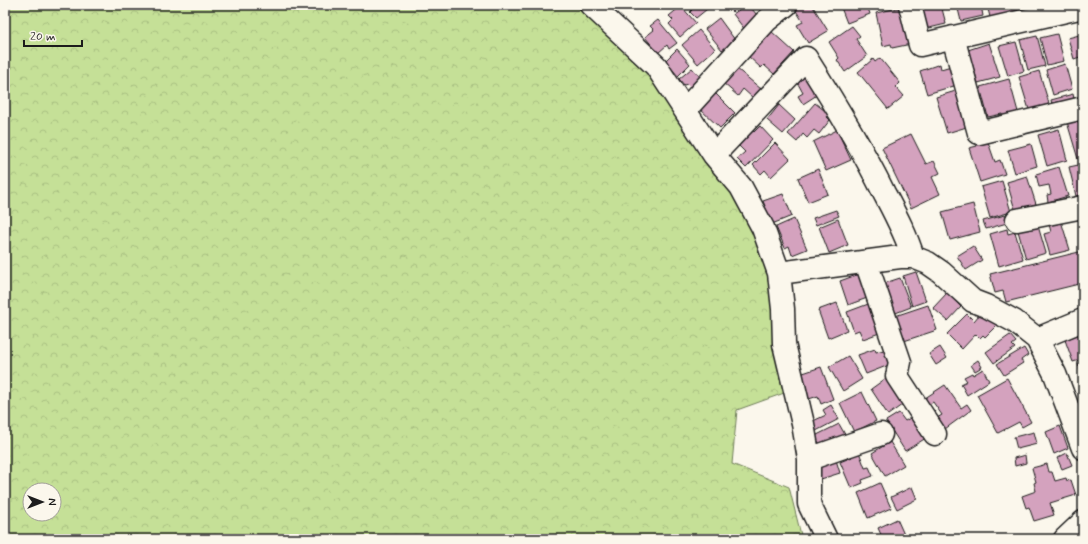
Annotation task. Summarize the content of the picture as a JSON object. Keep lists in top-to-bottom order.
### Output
{
  "scale_bar": "20 m",
  "north": "right"
}
